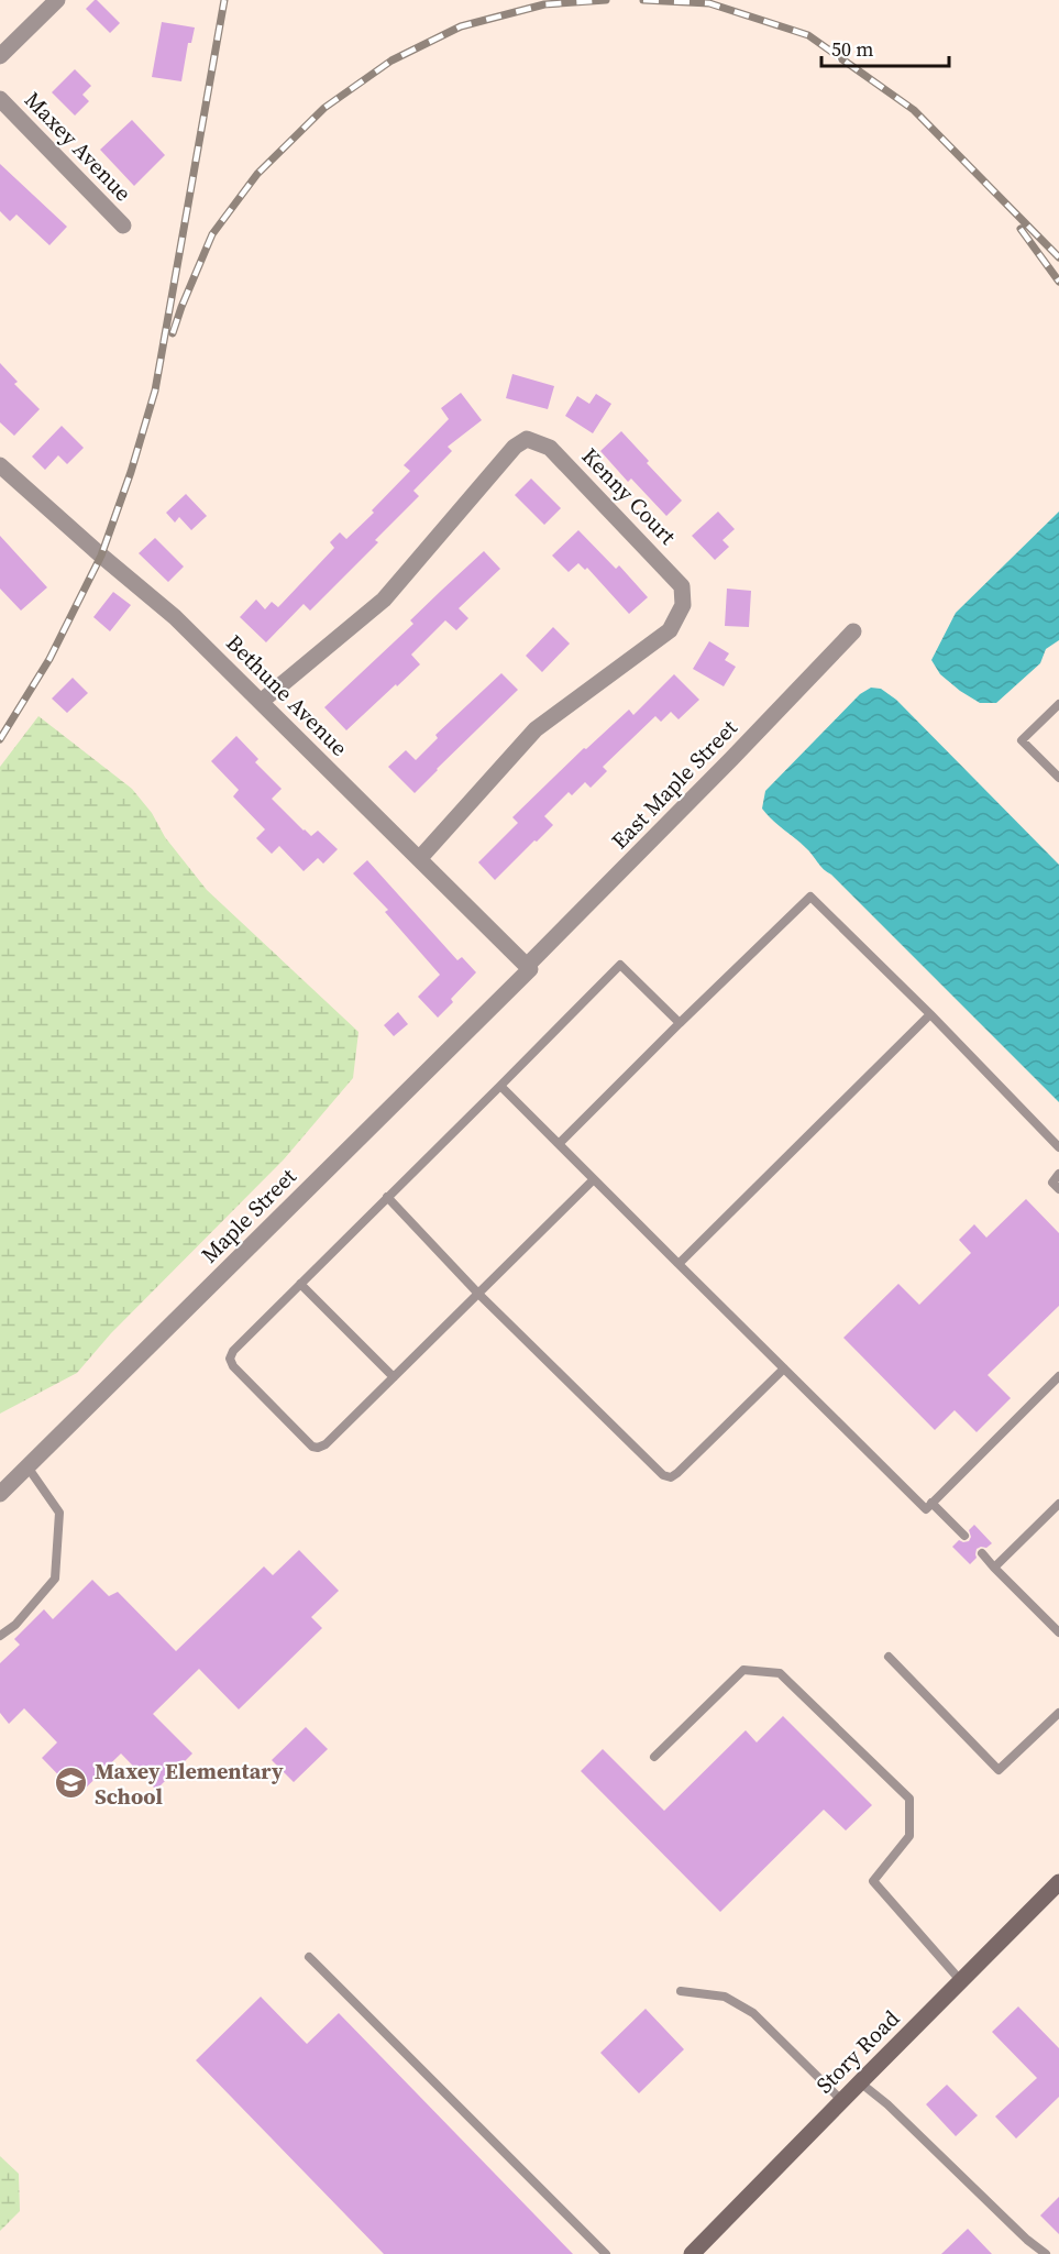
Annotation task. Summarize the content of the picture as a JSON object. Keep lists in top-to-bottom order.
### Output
{
  "streets": {
    "street": [
      "Maxey Avenue",
      "Kenny Court",
      "Bethune Avenue",
      "East Maple Street",
      "Maple Street",
      "Story Road"
    ]
  },
  "crossings": [
    ["Kenny Court", "Bethune Avenue"],
    ["Bethune Avenue", "East Maple Street"],
    ["Bethune Avenue", "Maple Street"],
    ["East Maple Street", "Maple Street"]
  ],
  "places": {
    "school or university": ["Maxey Elementary School"]
  },
  "scale_bar": "50 m"
}
